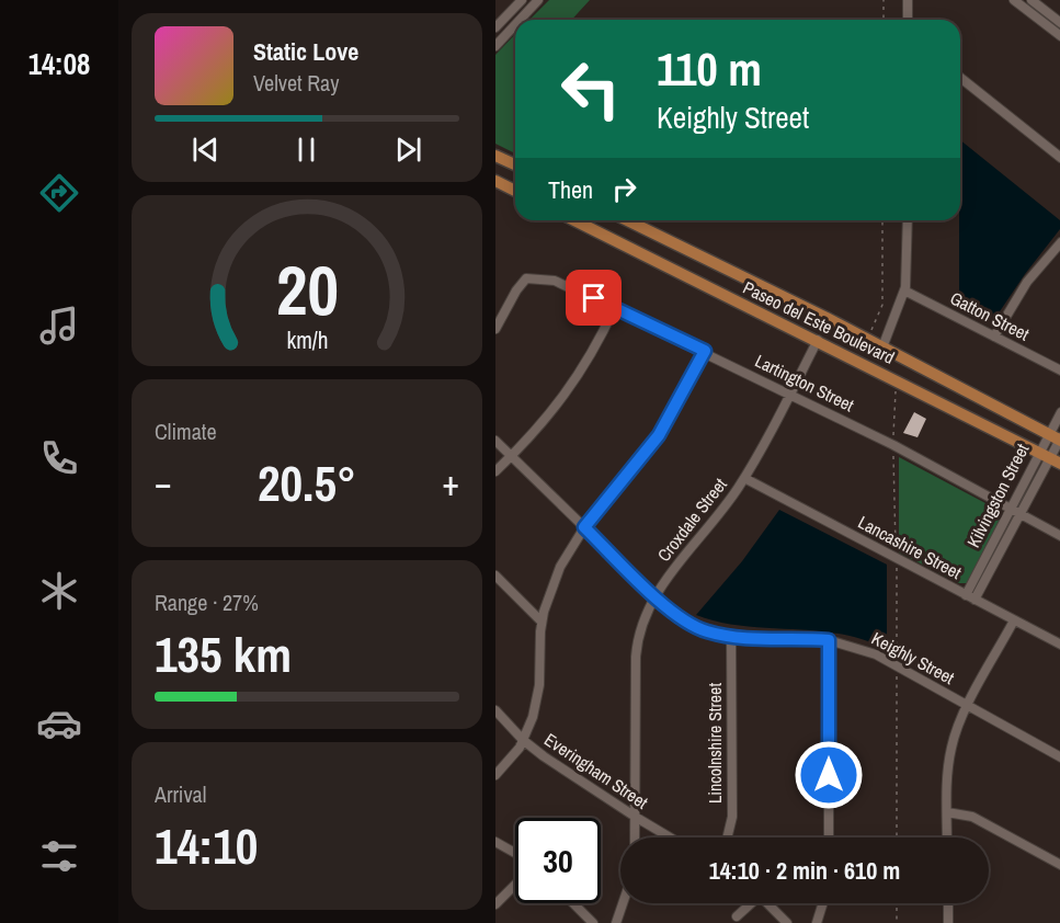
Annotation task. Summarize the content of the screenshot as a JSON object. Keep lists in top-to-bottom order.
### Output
{
  "streets": {
    "main road": ["Paseo del Este Boulevard"],
    "street": [
      "Gatton Street",
      "Lartington Street",
      "Kilvingston Street",
      "Croxdale Street",
      "Lancashire Street",
      "Keighly Street",
      "Lincolnshire Street",
      "Everingham Street"
    ]
  },
  "crossings": [
    ["Paseo del Este Boulevard", "Kilvingston Street"],
    ["Paseo del Este Boulevard", "Croxdale Street"],
    ["Lartington Street", "Kilvingston Street"],
    ["Lartington Street", "Croxdale Street"],
    ["Kilvingston Street", "Lancashire Street"],
    ["Croxdale Street", "Lancashire Street"],
    ["Croxdale Street", "Keighly Street"],
    ["Croxdale Street", "Everingham Street"],
    ["Keighly Street", "Lincolnshire Street"]
  ],
  "page": {
    "tabs": "14:08",
    "turn": ["110 m", "Keighly Street"],
    "song": ["Static Love", "Velvet Ray"],
    "then": "Then",
    "tile": [
      "Climate",
      ["Range · 27%", "135 km"],
      ["Arrival", "14:10"]
    ],
    "heat": ["−", "20.5°", "+"],
    "limit": "30",
    "trip": "14:10 · 2 min · 610 m",
    "gauge": ["20", "km/h"]
  }
}
